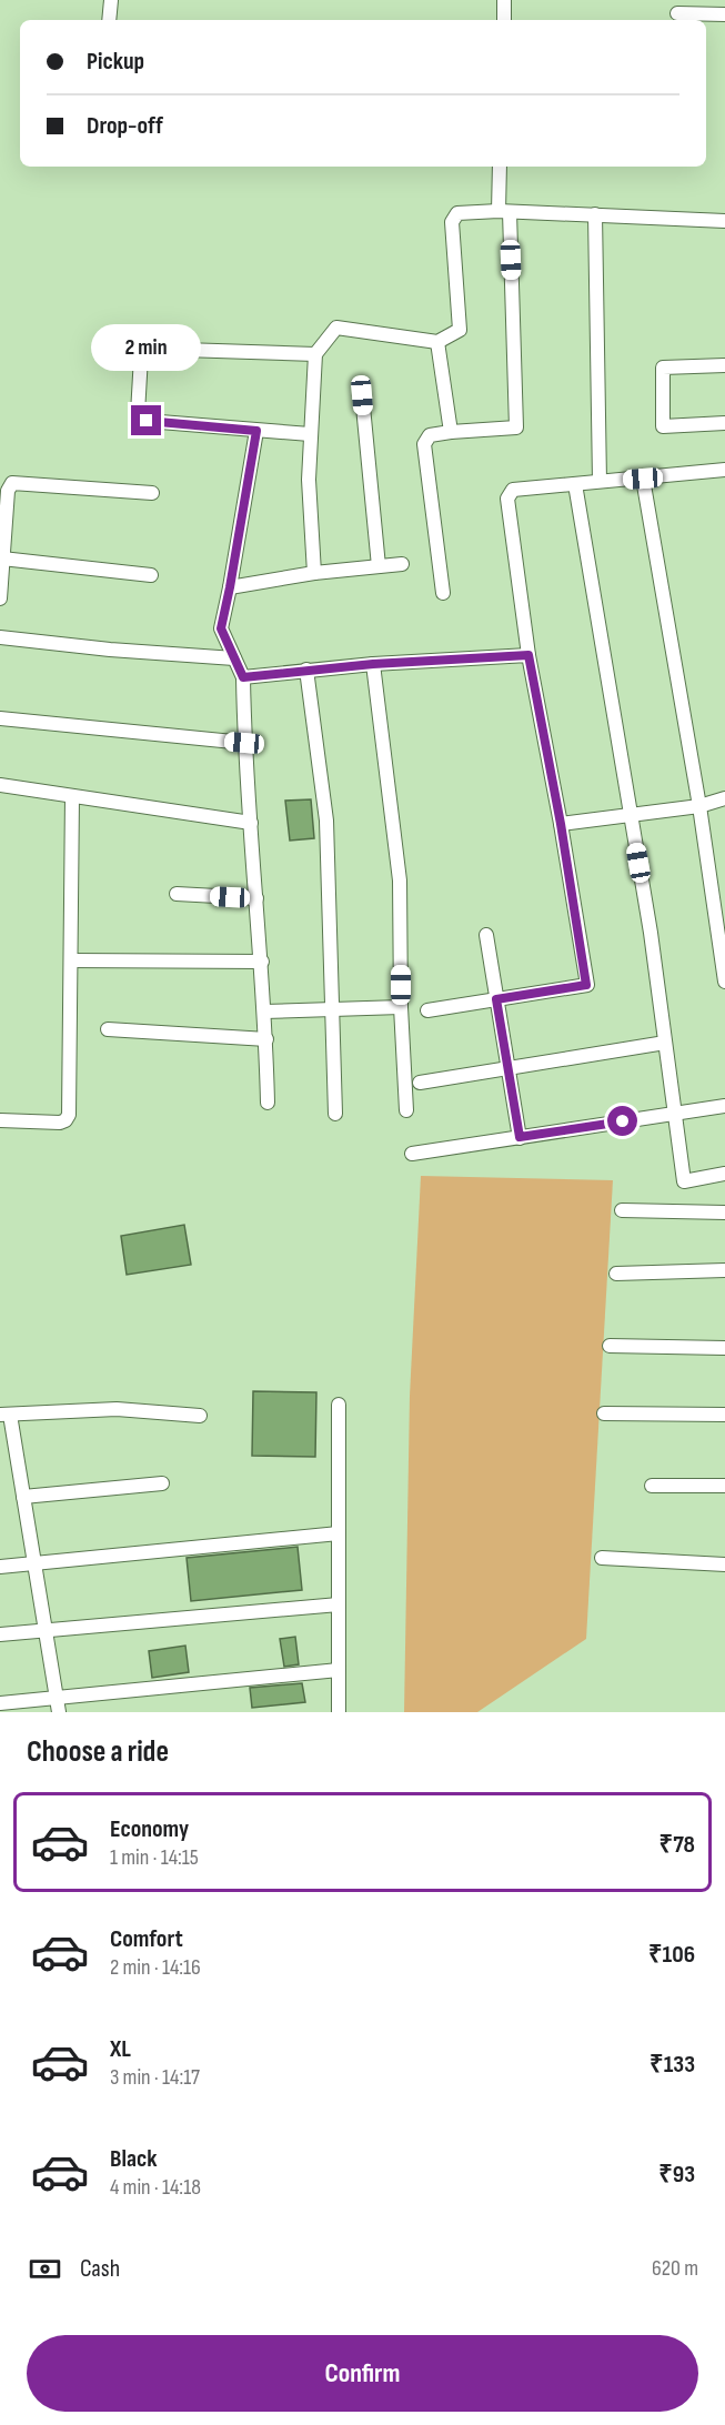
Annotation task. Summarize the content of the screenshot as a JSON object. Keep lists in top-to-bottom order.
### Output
{
  "page": {
    "banner": ["Pickup", "Drop-off"],
    "bubble": "2 min",
    "heading": "Choose a ride",
    "list": [
      {
        "name": "Economy",
        "note": "1 min · 14:15",
        "value": "₹78"
      },
      {
        "name": "Comfort",
        "note": "2 min · 14:16",
        "value": "₹106"
      },
      {
        "name": "XL",
        "note": "3 min · 14:17",
        "value": "₹133"
      },
      {
        "name": "Black",
        "note": "4 min · 14:18",
        "value": "₹93"
      }
    ],
    "pay": ["Cash", "620 m"],
    "buttons": "Confirm"
  }
}
